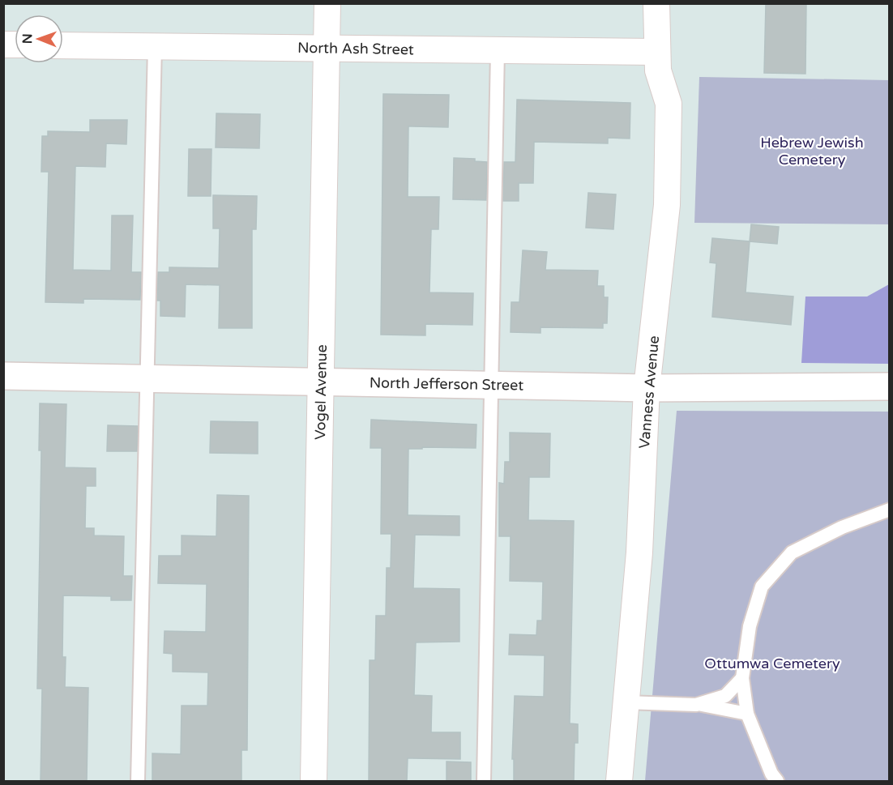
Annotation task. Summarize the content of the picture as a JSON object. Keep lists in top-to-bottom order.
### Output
{
  "streets": {
    "street": [
      "North Ash Street",
      "North Jefferson Street",
      "Vogel Avenue",
      "Vanness Avenue"
    ]
  },
  "crossings": [
    ["North Ash Street", "Vogel Avenue"],
    ["North Ash Street", "Vanness Avenue"],
    ["North Jefferson Street", "Vogel Avenue"],
    ["North Jefferson Street", "Vanness Avenue"]
  ],
  "parks": ["Hebrew Jewish Cemetery", "Ottumwa Cemetery"],
  "north": "left"
}
